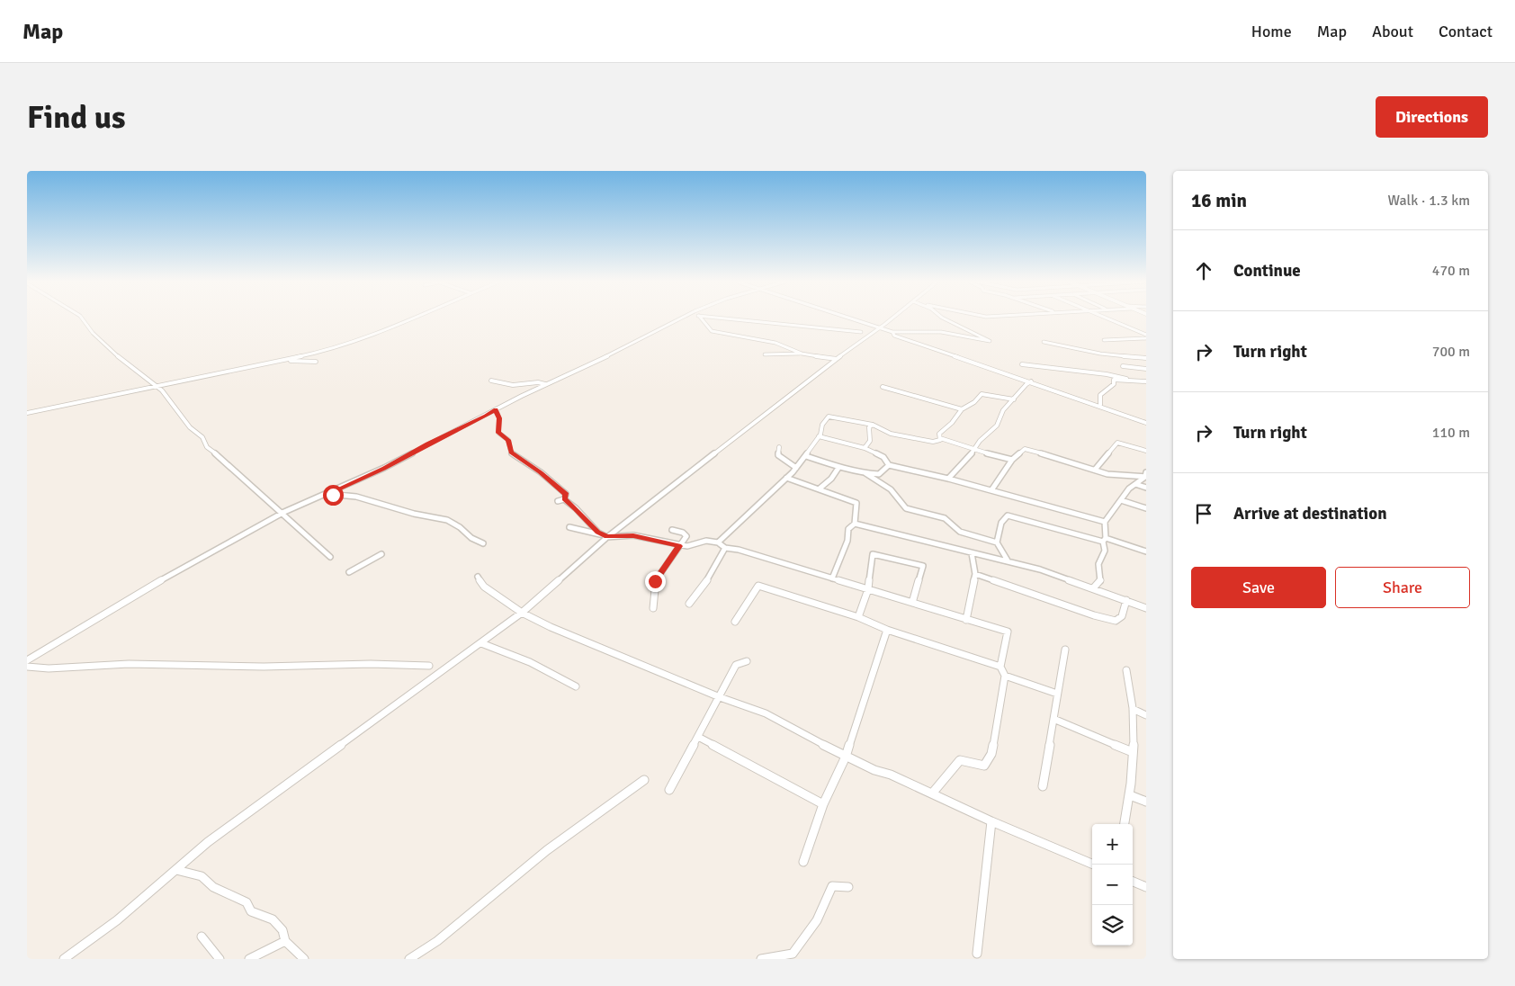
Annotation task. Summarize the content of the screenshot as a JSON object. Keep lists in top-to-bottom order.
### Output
{
  "page": {
    "header": "Map",
    "nav": [
      "Home",
      "Map",
      "About",
      "Contact"
    ],
    "buttons": [
      "Directions",
      ["Save", "Share"]
    ],
    "title": "Find us",
    "heading": ["16 min", "Walk · 1.3 km"],
    "list": [
      ["Continue", "470 m"],
      ["Turn right", "700 m"],
      ["Turn right", "110 m"],
      "Arrive at destination"
    ],
    "map_buttons": ["+", "−"]
  }
}
